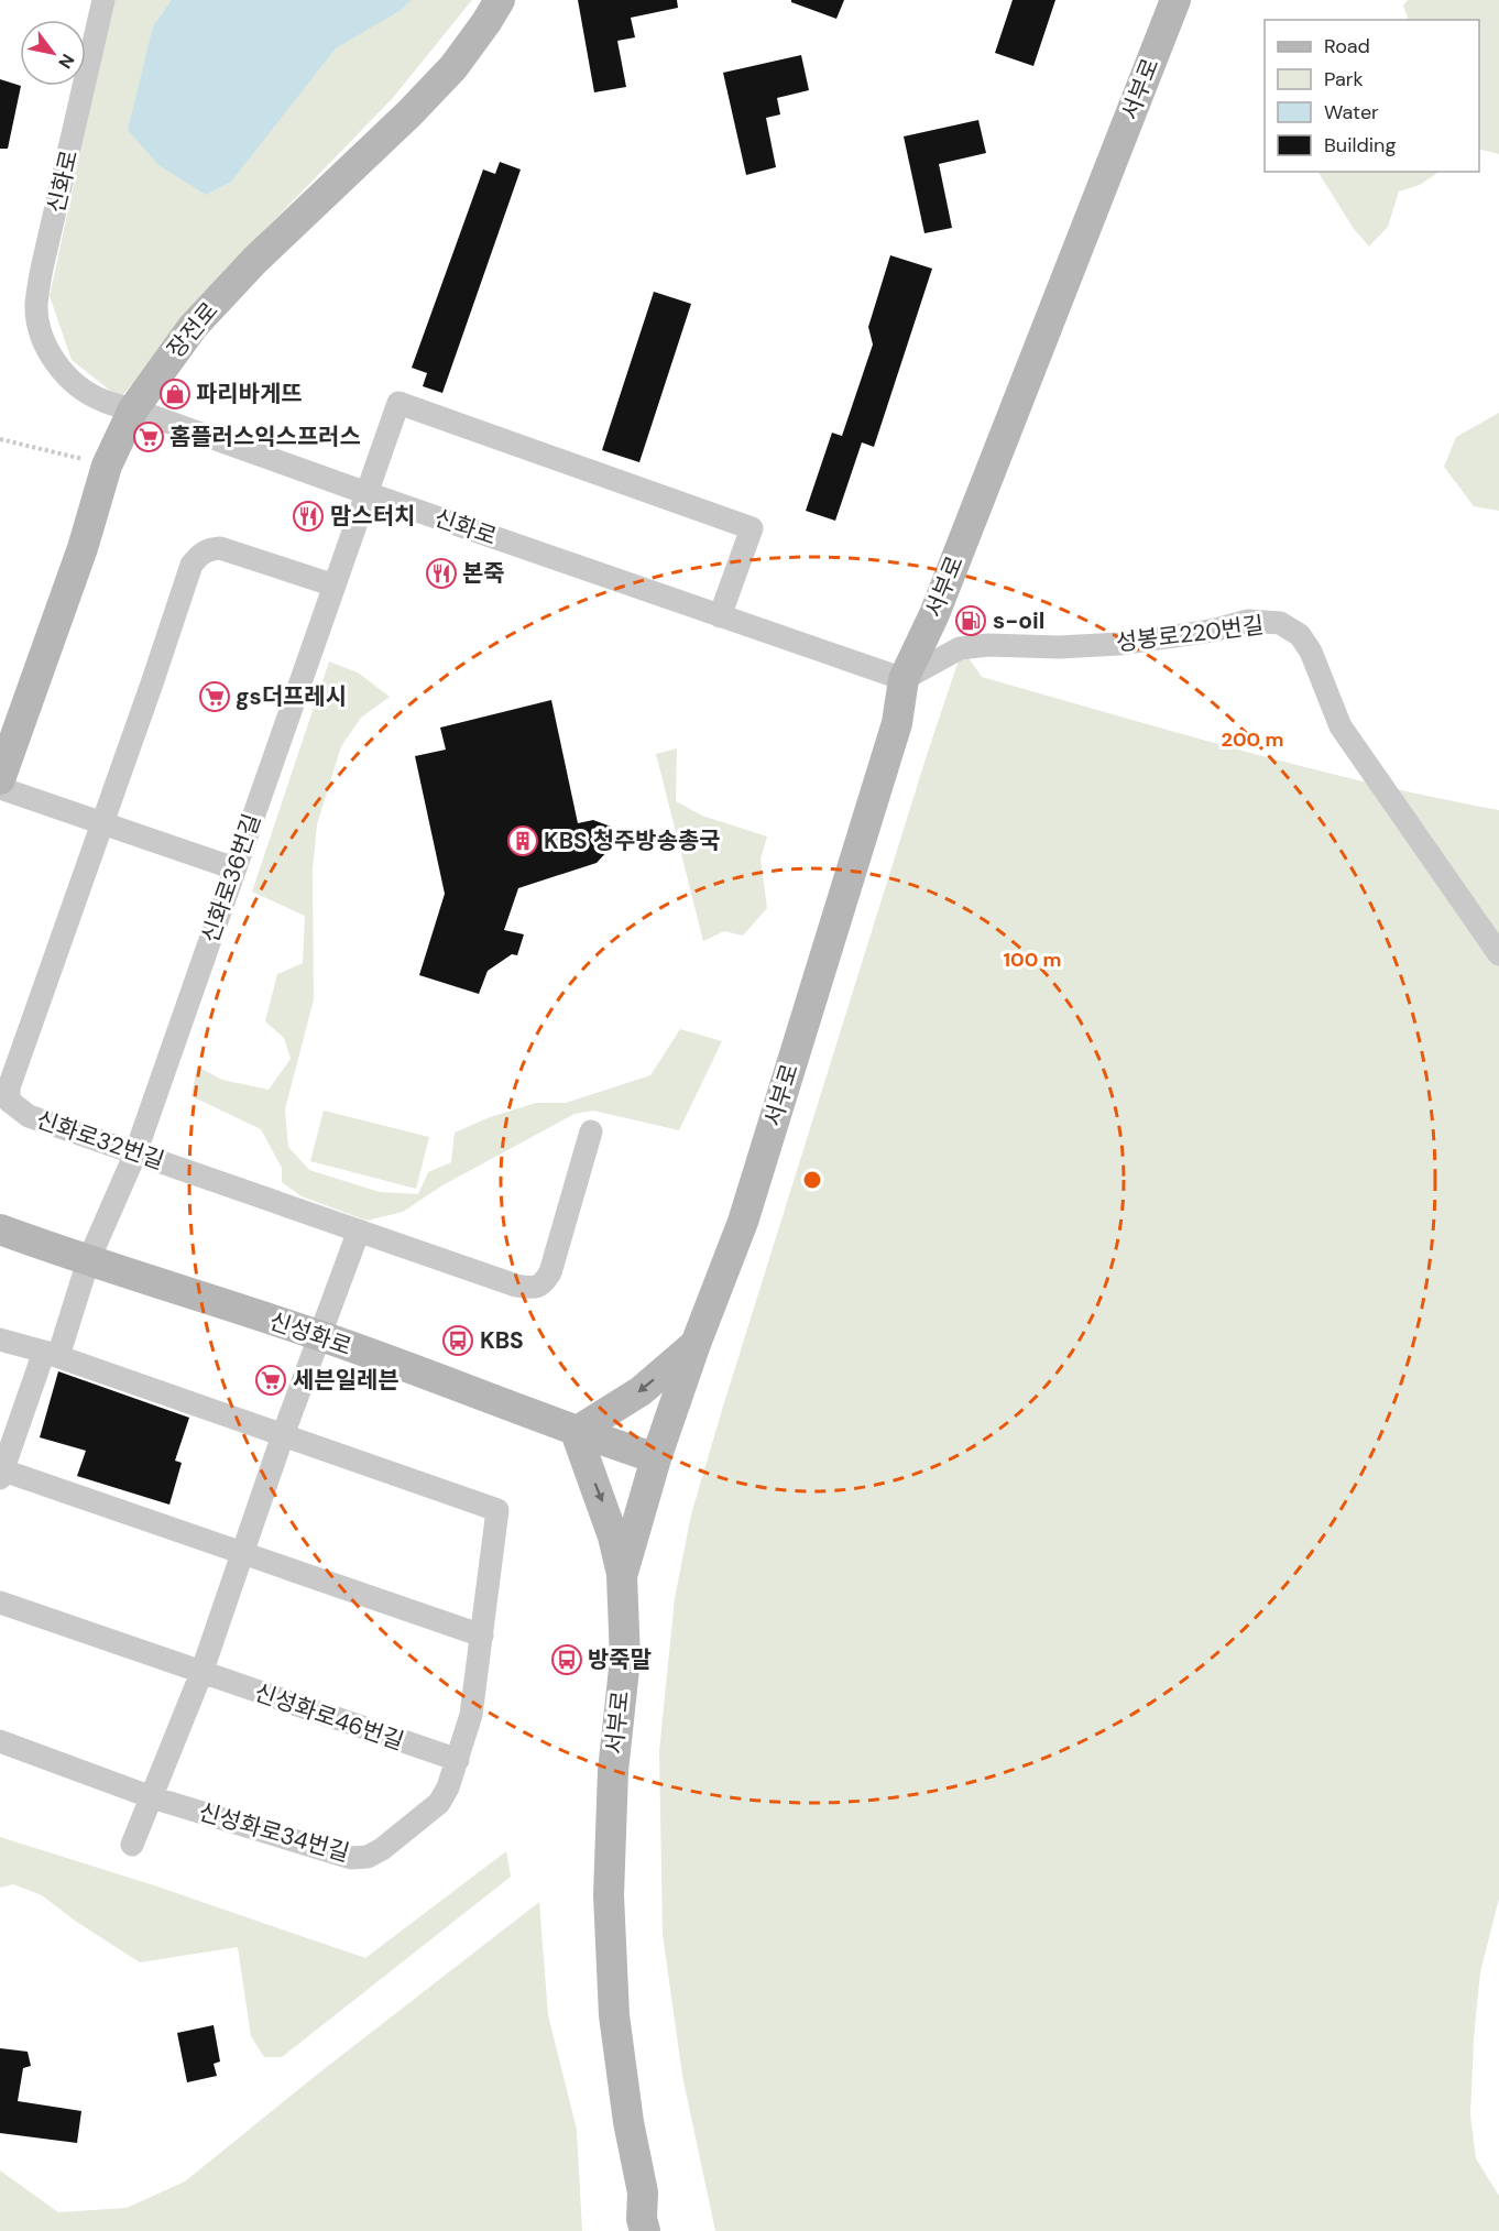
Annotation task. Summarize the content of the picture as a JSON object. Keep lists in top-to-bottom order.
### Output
{
  "streets": {
    "main road": ["서부로", "장전로", "신성화로"],
    "street": [
      "신화로",
      "성봉로220번길",
      "신화로36번길",
      "신화로32번길",
      "신성화로46번길",
      "신성화로34번길"
    ]
  },
  "crossings": [
    ["서부로", "신화로"],
    ["서부로", "성봉로220번길"],
    ["서부로", "신성화로"],
    ["신화로", "장전로"],
    ["신화로", "성봉로220번길"],
    ["신화로", "신화로36번길"],
    ["신화로36번길", "신화로32번길"],
    ["신화로36번길", "신성화로"],
    ["신성화로46번길", "신성화로34번길"]
  ],
  "places": {
    "shop": ["파리바게뜨"],
    "supermarket": ["홈플러스익스프러스", "gs더프레시", "세븐일레븐"],
    "restaurant": ["맘스터치", "본죽"],
    "fuel station": ["s-oil"],
    "building": ["KBS 청주방송총국"],
    "bus stop": ["KBS", "방죽말"]
  },
  "legend": [
    "Road",
    "Park",
    "Water",
    "Building"
  ],
  "north": "bottom right",
  "rings": ["200 m", "100 m"]
}
